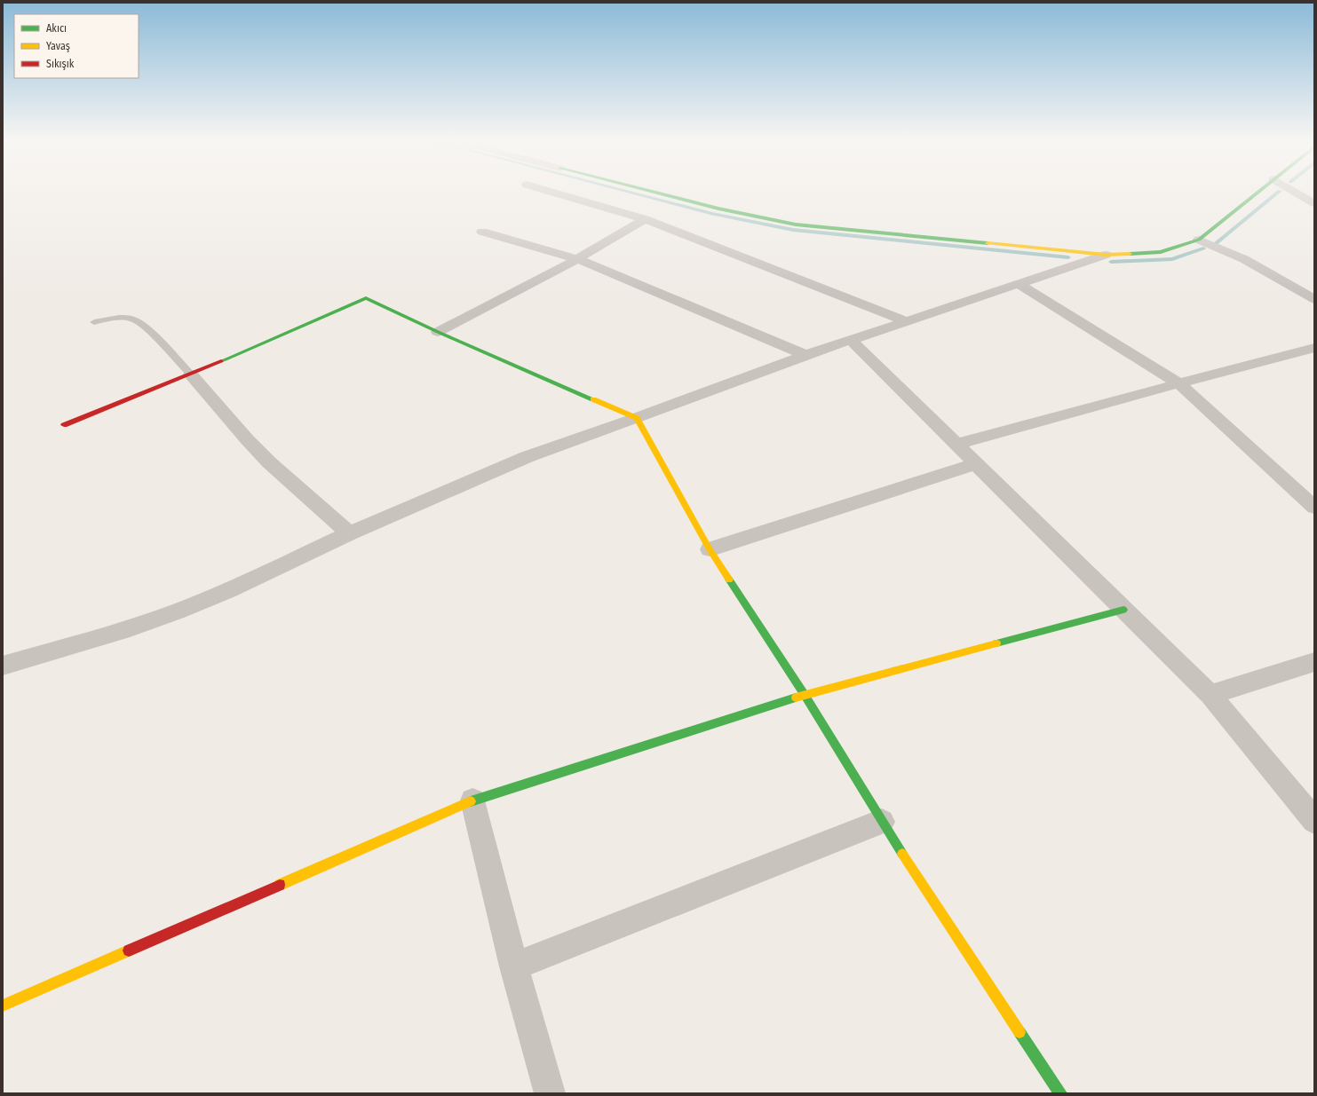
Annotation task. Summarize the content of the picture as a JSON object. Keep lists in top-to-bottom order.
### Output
{
  "legend": ["Akıcı", "Yavaş", "Sıkışık"]
}
